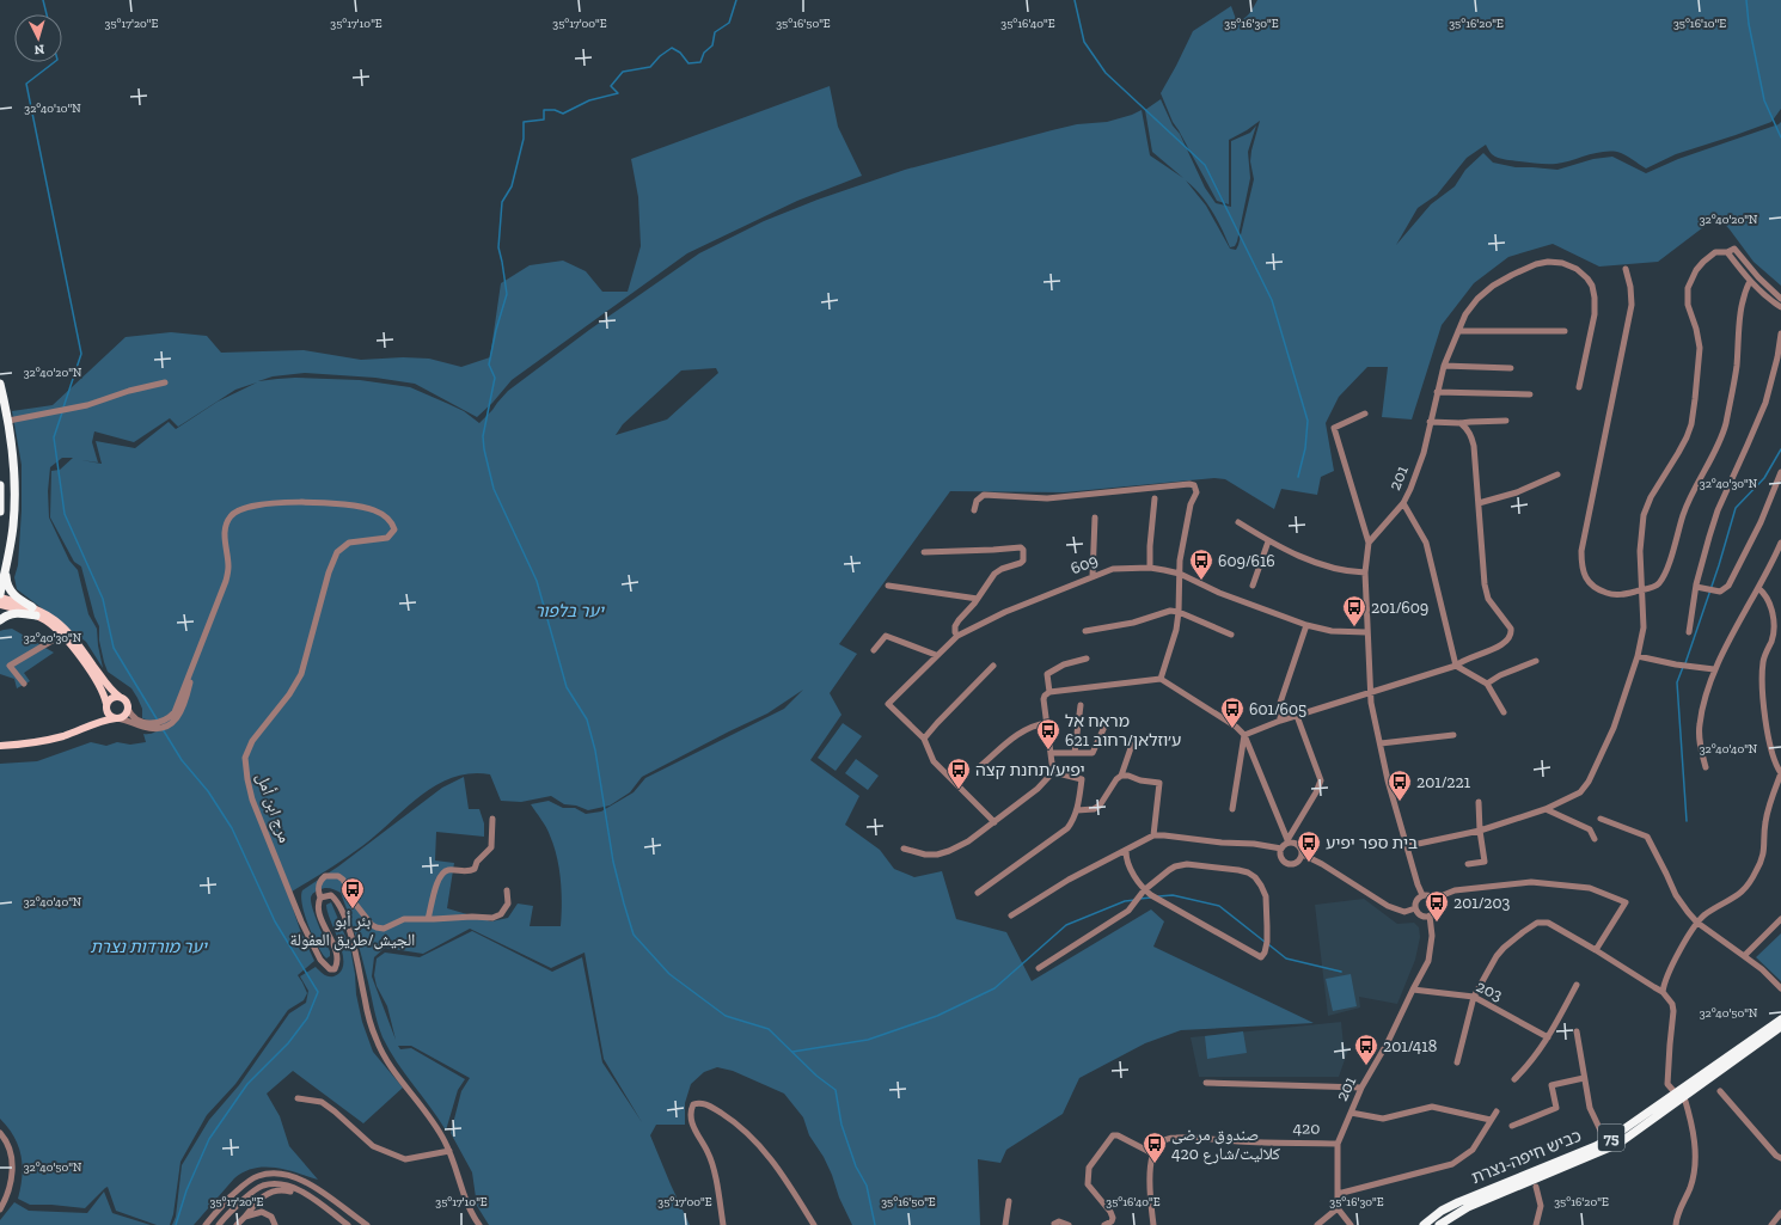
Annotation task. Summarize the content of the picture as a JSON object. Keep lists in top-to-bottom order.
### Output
{
  "streets": {
    "highway": ["75", "כביש חיפה-נצרת"],
    "street": [
      "201",
      "609",
      "مرج ابن أمل",
      "203",
      "420"
    ]
  },
  "crossings": [
    ["201", "203"],
    ["201", "420"]
  ],
  "parks": ["יער בלפור", "יער מורדות נצרת"],
  "places": {
    "bus stop": [
      "609/616",
      "201/609",
      "601/605",
      "מראח אל ע׳וזלאן/רחוב 621",
      "יפיע/תחנת קצה",
      "201/221",
      "בית ספר יפיע",
      "بئر أبو الجيش/طريق العفولة",
      "201/203",
      "201/418",
      "صندوق مرضى كلاليت/شارع 420"
    ]
  },
  "north": "bottom",
  "coordinates": [
    "35°17'20\"E",
    "35°17'10\"E",
    "35°17'00\"E",
    "35°16'50\"E",
    "35°16'40\"E",
    "35°16'30\"E",
    "35°16'20\"E",
    "35°16'10\"E",
    "32°40'10\"N",
    "32°40'20\"N",
    "32°40'30\"N",
    "32°40'40\"N",
    "32°40'50\"N"
  ]
}
